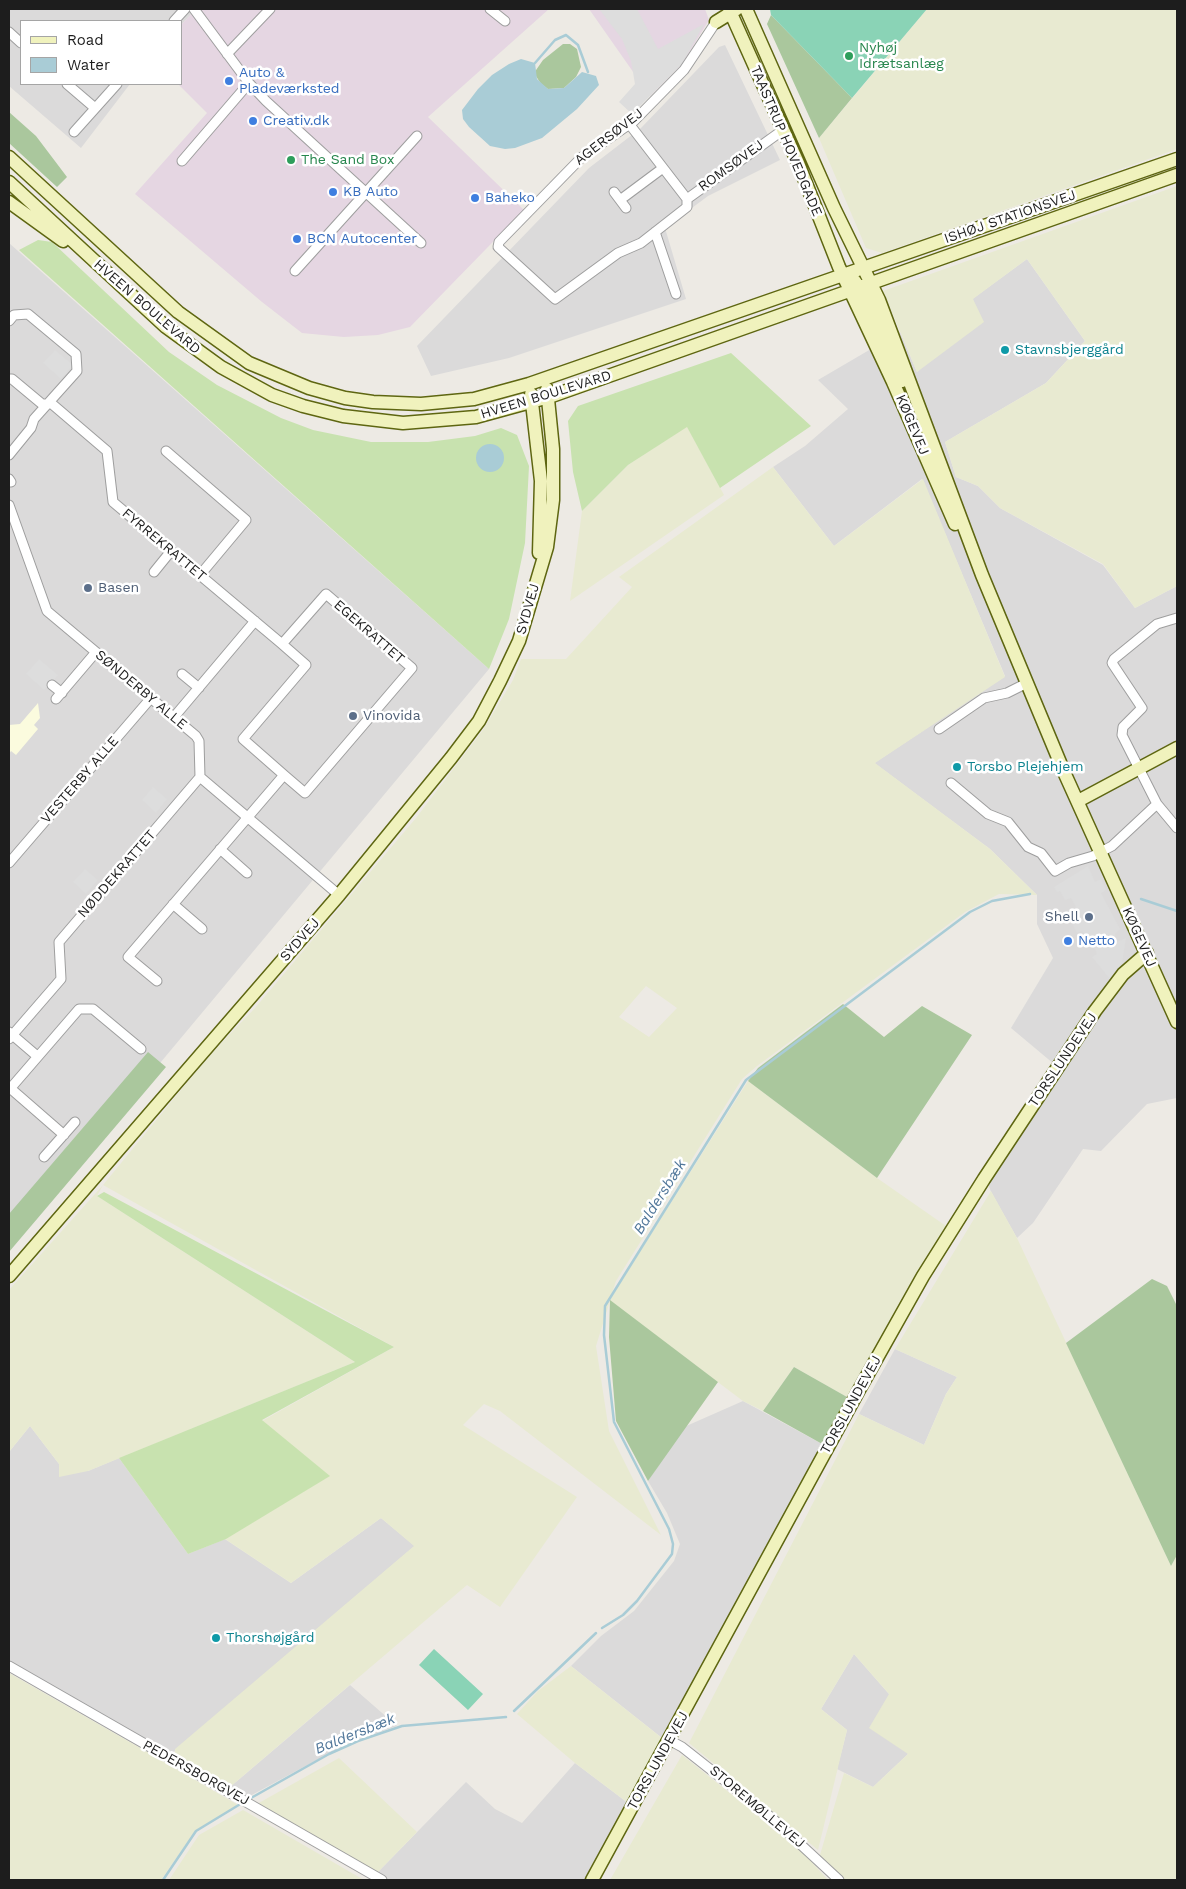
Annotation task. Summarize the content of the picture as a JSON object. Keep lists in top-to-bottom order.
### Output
{
  "streets": {
    "street": [
      "AGERSØVEJ",
      "TAASTRUP HOVEDGADE",
      "ROMSØVEJ",
      "ISHØJ STATIONSVEJ",
      "HVEEN BOULEVARD",
      "KØGEVEJ",
      "FYRREKRATTET",
      "SYDVEJ",
      "EGEKRATTET",
      "SØNDERBY ALLE",
      "VESTERBY ALLE",
      "NØDDEKRATTET",
      "TORSLUNDEVEJ",
      "PEDERSBORGVEJ",
      "STOREMØLLEVEJ"
    ]
  },
  "crossings": [
    ["AGERSØVEJ", "ROMSØVEJ"],
    ["TAASTRUP HOVEDGADE", "ROMSØVEJ"],
    ["TAASTRUP HOVEDGADE", "ISHØJ STATIONSVEJ"],
    ["TAASTRUP HOVEDGADE", "HVEEN BOULEVARD"],
    ["TAASTRUP HOVEDGADE", "KØGEVEJ"],
    ["ISHØJ STATIONSVEJ", "HVEEN BOULEVARD"],
    ["ISHØJ STATIONSVEJ", "KØGEVEJ"],
    ["HVEEN BOULEVARD", "KØGEVEJ"],
    ["HVEEN BOULEVARD", "SYDVEJ"],
    ["KØGEVEJ", "TORSLUNDEVEJ"],
    ["FYRREKRATTET", "EGEKRATTET"],
    ["SØNDERBY ALLE", "VESTERBY ALLE"],
    ["SØNDERBY ALLE", "NØDDEKRATTET"],
    ["TORSLUNDEVEJ", "STOREMØLLEVEJ"]
  ],
  "water": ["Baldersbæk"],
  "places": [
    "Nyhøj Idrætsanlæg",
    "Auto & Pladeværksted",
    "Creativ.dk",
    "The Sand Box",
    "KB Auto",
    "Baheko",
    "BCN Autocenter",
    "Stavnsbjerggård",
    "Basen",
    "Vinovida",
    "Torsbo Plejehjem",
    "Shell",
    "Netto",
    "Thorshøjgård"
  ],
  "legend": ["Road", "Water"]
}
